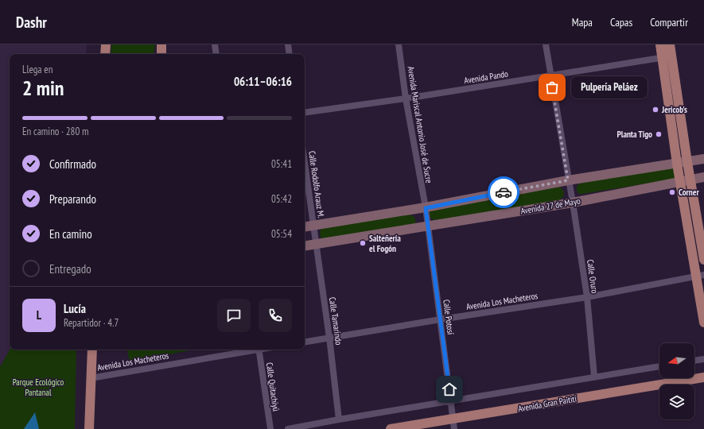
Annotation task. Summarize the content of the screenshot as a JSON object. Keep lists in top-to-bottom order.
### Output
{
  "streets": {
    "main road": ["Avenida 27 de Mayo", "Avenida Gran Paitití"],
    "street": [
      "Avenida Pando",
      "Avenida Mariscal Antonio José de Sucre",
      "Calle Rodolfo Arauz M.",
      "Calle Oruro",
      "Avenida Los Macheteros",
      "Calle Potosí",
      "Calle Tamarindo",
      "Calle Quitachiyú"
    ]
  },
  "crossings": [
    ["Avenida Pando", "Avenida Mariscal Antonio José de Sucre"],
    ["Avenida Pando", "Calle Oruro"],
    ["Avenida Mariscal Antonio José de Sucre", "Calle Potosí"],
    ["Calle Rodolfo Arauz M.", "Calle Tamarindo"],
    ["Avenida 27 de Mayo", "Calle Oruro"],
    ["Avenida 27 de Mayo", "Calle Potosí"],
    ["Avenida 27 de Mayo", "Calle Tamarindo"],
    ["Calle Oruro", "Avenida Los Macheteros"],
    ["Avenida Los Macheteros", "Calle Potosí"],
    ["Avenida Los Macheteros", "Calle Tamarindo"],
    ["Calle Potosí", "Avenida Gran Paitití"]
  ],
  "parks": ["Parque Ecológico Pantanal"],
  "places": [
    "Pulpería Peláez",
    "Jericob's",
    "Planta Tigo",
    "Corner",
    "Salteñería el Fogón"
  ],
  "north": "left",
  "page": {
    "header": "Dashr",
    "nav": ["Mapa", "Capas", "Compartir"],
    "heading": ["2 min", "Llega en", "06:11–06:16"],
    "panel": ["Lucía", "Repartidor · 4.7"],
    "bubble": "Pulpería Peláez",
    "bar": "En camino · 280 m",
    "list": [
      ["Confirmado", "05:41"],
      ["Preparando", "05:42"],
      ["En camino", "05:54"],
      "Entregado"
    ],
    "round": "L"
  }
}
